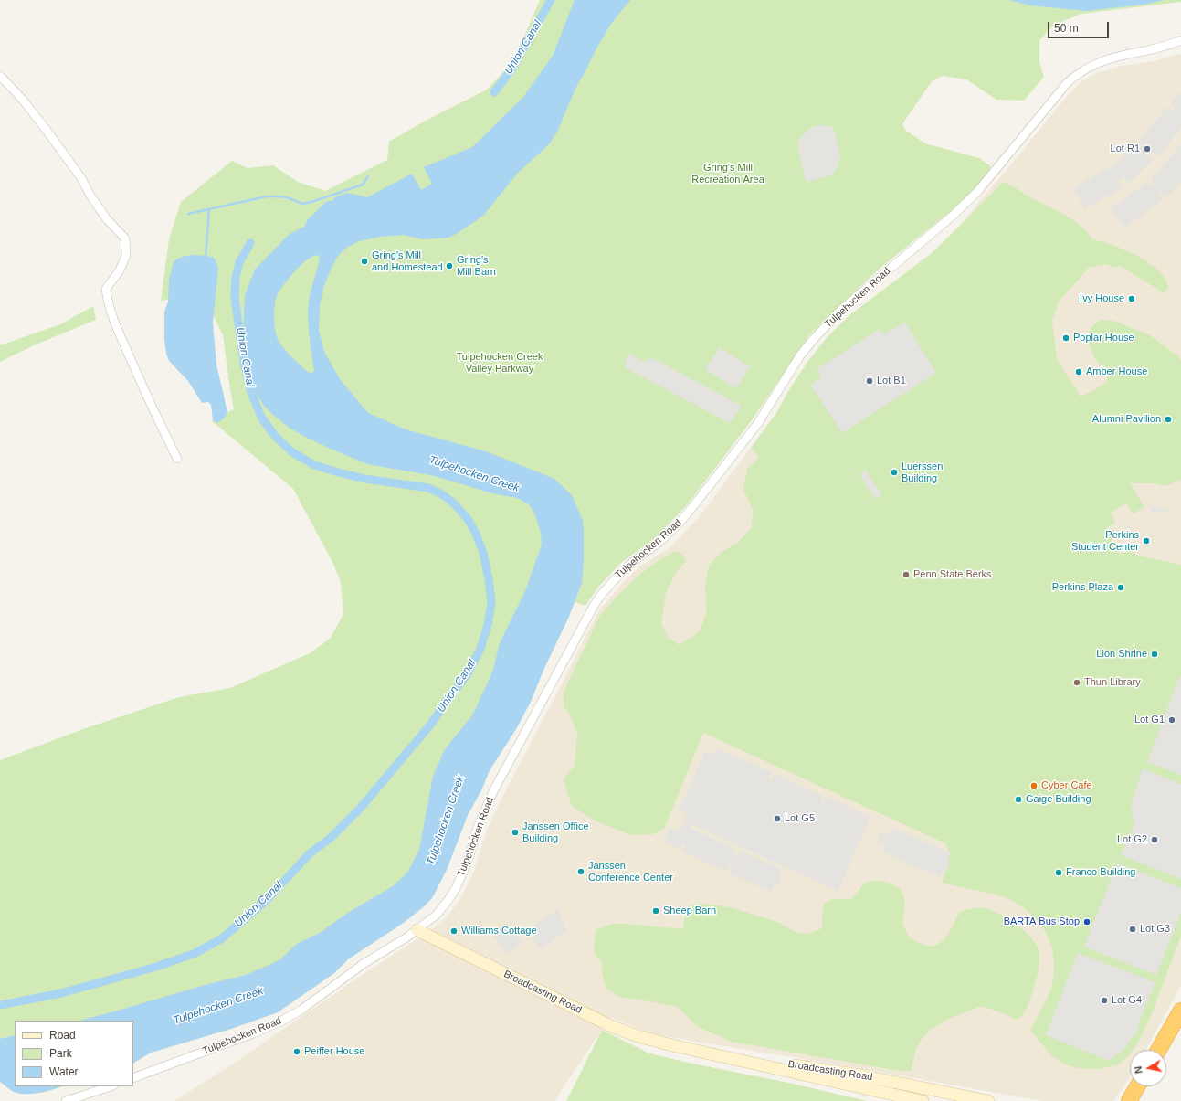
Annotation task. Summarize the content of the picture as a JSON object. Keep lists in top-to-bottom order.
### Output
{
  "streets": {
    "street": ["Tulpehocken Road", "Broadcasting Road"]
  },
  "crossings": [
    ["Tulpehocken Road", "Broadcasting Road"]
  ],
  "water": ["Union Canal", "Tulpehocken Creek"],
  "parks": ["Gring's Mill Recreation Area", "Tulpehocken Creek Valley Parkway"],
  "places": [
    "Lot R1",
    "Gring's Mill and Homestead",
    "Gring's Mill Barn",
    "Ivy House",
    "Poplar House",
    "Amber House",
    "Lot B1",
    "Alumni Pavilion",
    "Luerssen Building",
    "Perkins Student Center",
    "Penn State Berks",
    "Perkins Plaza",
    "Lion Shrine",
    "Thun Library",
    "Lot G1",
    "Cyber Cafe",
    "Gaige Building",
    "Lot G5",
    "Janssen Office Building",
    "Lot G2",
    "Janssen Conference Center",
    "Franco Building",
    "Sheep Barn",
    "BARTA Bus Stop",
    "Lot G3",
    "Williams Cottage",
    "Lot G4",
    "Peiffer House"
  ],
  "legend": ["Road", "Park", "Water"],
  "scale_bar": "50 m",
  "north": "left"
}
